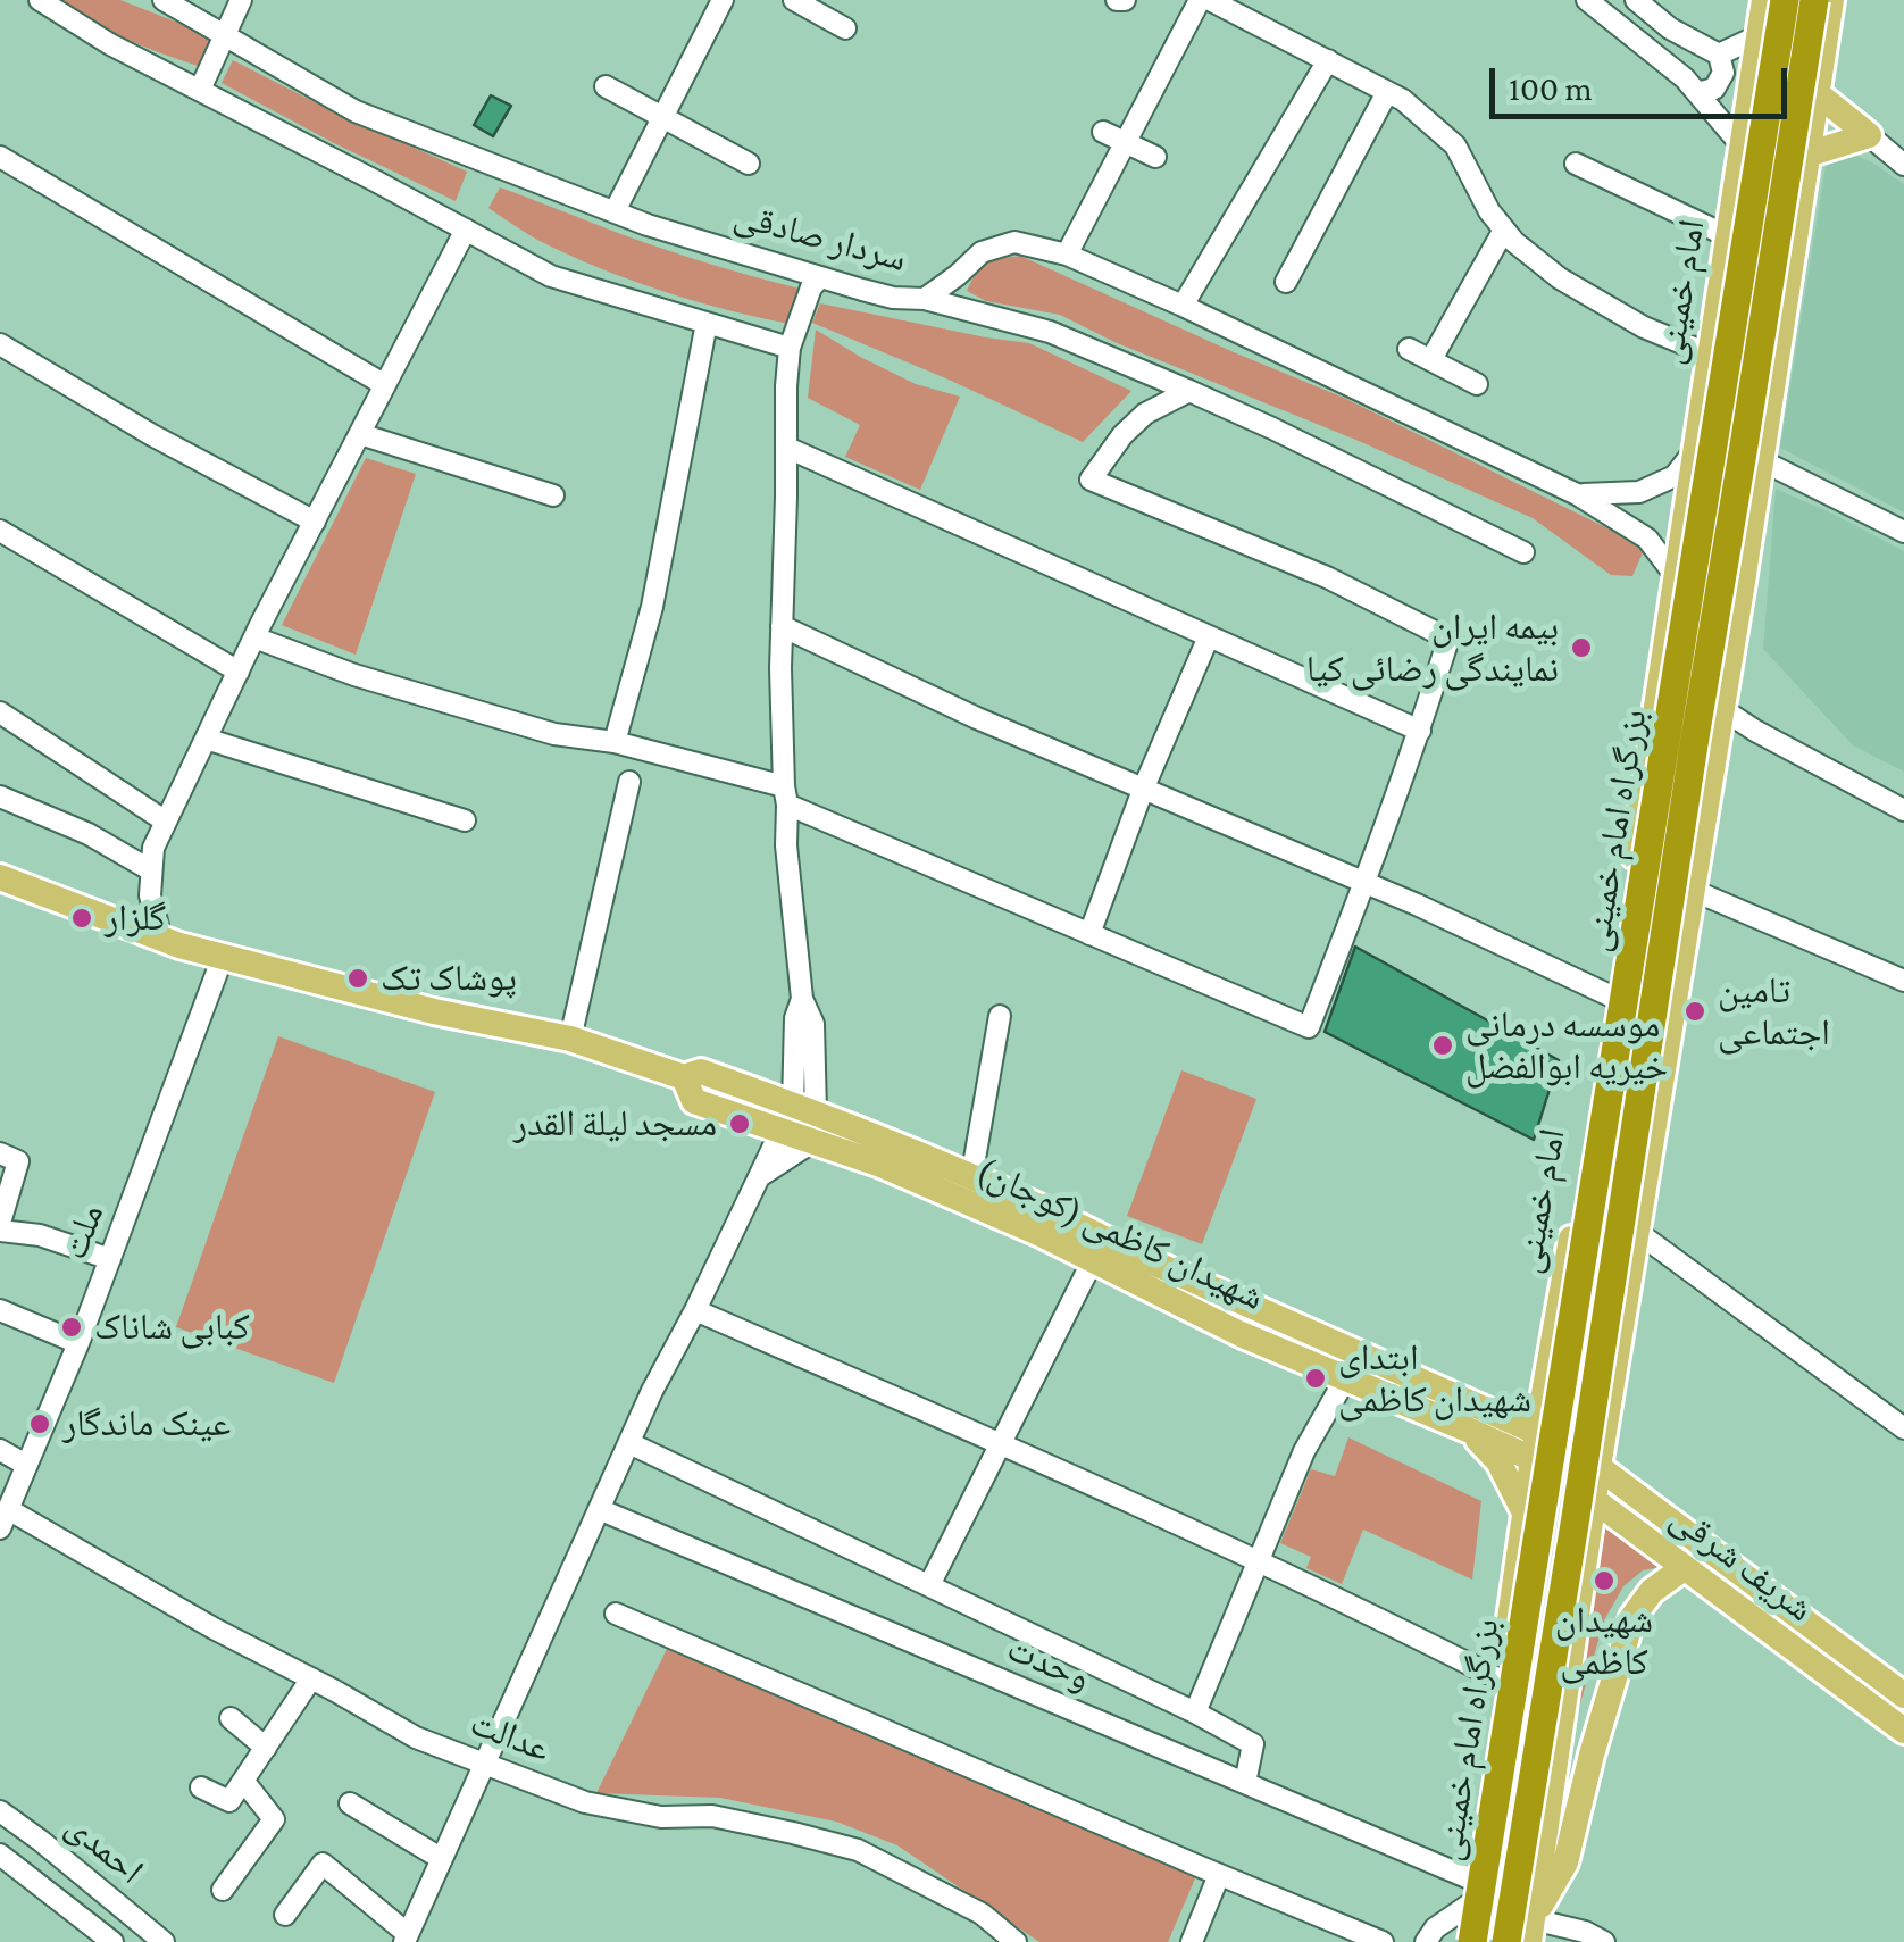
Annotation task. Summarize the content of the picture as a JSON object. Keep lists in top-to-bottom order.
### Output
{
  "streets": {
    "highway": ["بزرگراه امام خمینی"],
    "main road": ["امام خمینی", "شهیدان کاظمی (کوجان)", "شریف شرقی"],
    "street": [
      "سردار صادقی",
      "ملت",
      "وحدت",
      "عدالت",
      "احمدی"
    ]
  },
  "crossings": [
    ["سردار صادقی", "امام خمینی"],
    ["امام خمینی", "شهیدان کاظمی (کوجان)"],
    ["امام خمینی", "شریف شرقی"],
    ["امام خمینی", "وحدت"],
    ["ملت", "شهیدان کاظمی (کوجان)"],
    ["ملت", "عدالت"],
    ["شهیدان کاظمی (کوجان)", "شریف شرقی"]
  ],
  "places": [
    "بیمه ایران نمایندگی رضائی کيا",
    "گلزار",
    "پوشاک تک",
    "تامین اجتماعی",
    "موسسه درمانی خیریه ابوالفضل",
    "مسجد لیلة القدر",
    "کبابی شاناک",
    "ابتدای شهیدان کاظمی",
    "عینک ماندگار",
    "شهیدان کاظمی"
  ],
  "scale_bar": "100 m"
}
